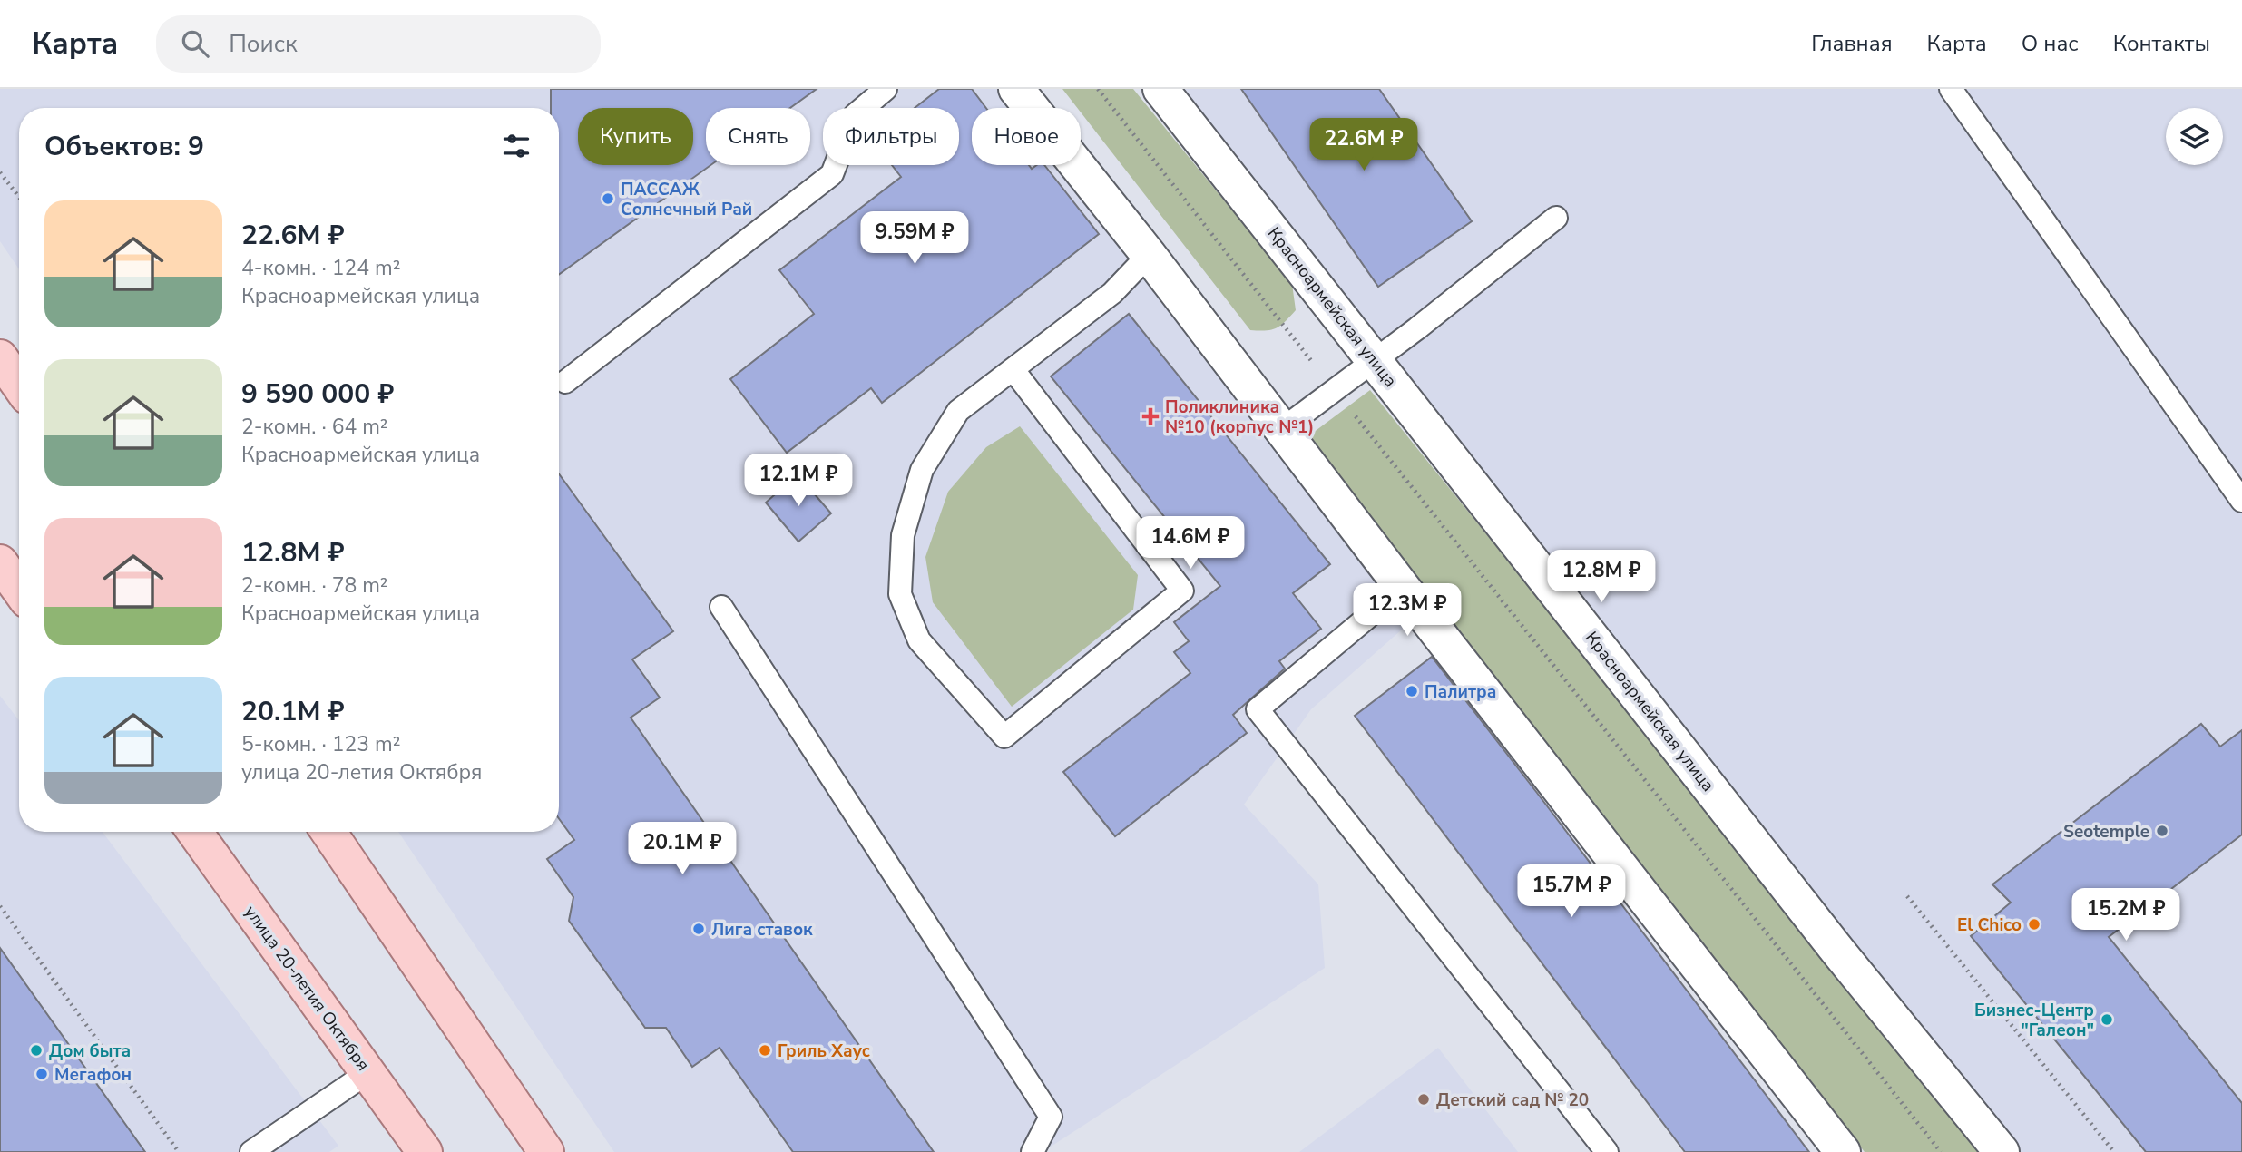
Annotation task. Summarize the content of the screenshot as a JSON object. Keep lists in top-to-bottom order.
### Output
{
  "streets": {
    "main road": ["улица 20-летия Октября"],
    "street": ["Красноармейская улица"]
  },
  "places": {
    "other": [
      "ПАССАЖ Солнечный Рай",
      "Палитра",
      "Seotemple",
      "El Chico",
      "Лига ставок",
      "Бизнес-Центр \"Галеон\"",
      "Дом быта",
      "Гриль Хаус",
      "Мегафон",
      "Детский сад № 20"
    ],
    "health": ["Поликлиника №10 (корпус №1)"]
  },
  "page": {
    "header": "Карта",
    "search": "Поиск",
    "nav": [
      "Главная",
      "Карта",
      "О нас",
      "Контакты"
    ],
    "chip": [
      "Купить",
      "Снять",
      "Фильтры",
      "Новое"
    ],
    "heading": "Объектов: 9",
    "price": [
      "22.6M ₽",
      "9.59M ₽",
      "12.1M ₽",
      "14.6M ₽",
      "12.8M ₽",
      "12.3M ₽",
      "20.1M ₽",
      "15.7M ₽",
      "15.2M ₽"
    ],
    "list": [
      {
        "name": "22.6M ₽",
        "note": "4-комн. · 124 m² · Красноармейская улица"
      },
      {
        "name": "9 590 000 ₽",
        "note": "2-комн. · 64 m² · Красноармейская улица"
      },
      {
        "name": "12.8M ₽",
        "note": "2-комн. · 78 m² · Красноармейская улица"
      },
      {
        "name": "20.1M ₽",
        "note": "5-комн. · 123 m² · улица 20-летия Октября"
      }
    ]
  }
}
